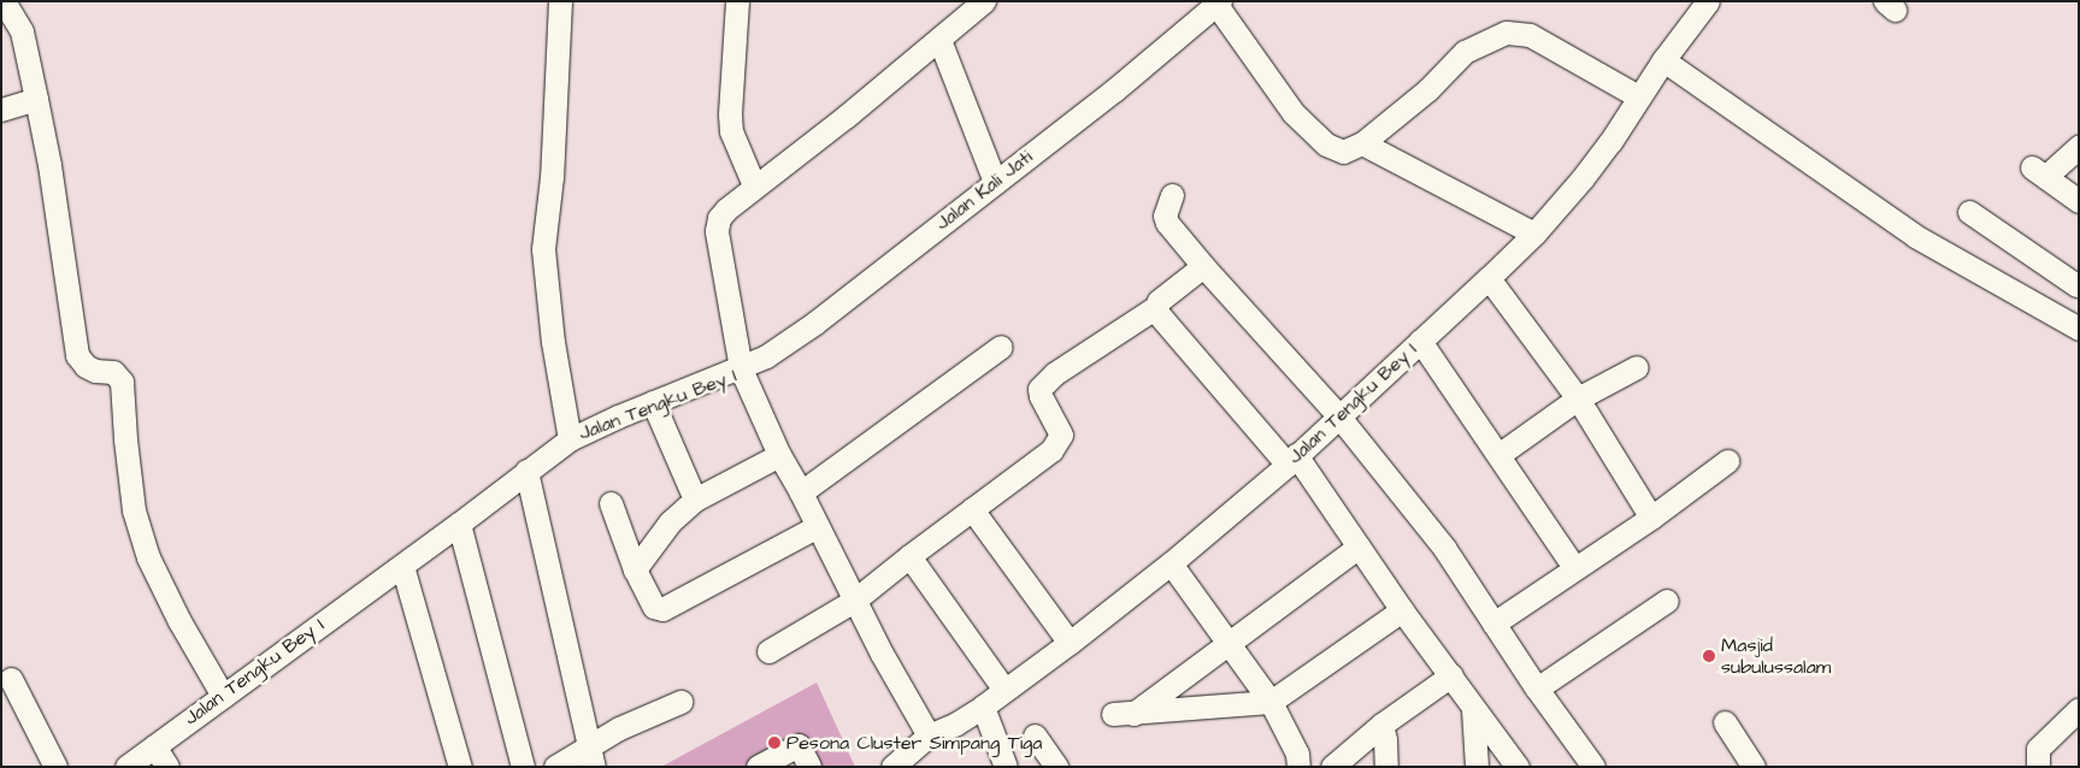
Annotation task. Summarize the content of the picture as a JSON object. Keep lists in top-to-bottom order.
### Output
{
  "streets": {
    "street": ["Jalan Kali Jati", "Jalan Tengku Bey I"]
  },
  "crossings": [
    ["Jalan Kali Jati", "Jalan Tengku Bey I"]
  ],
  "places": ["Masjid subulussalam", "Pesona Cluster Simpang Tiga"]
}
